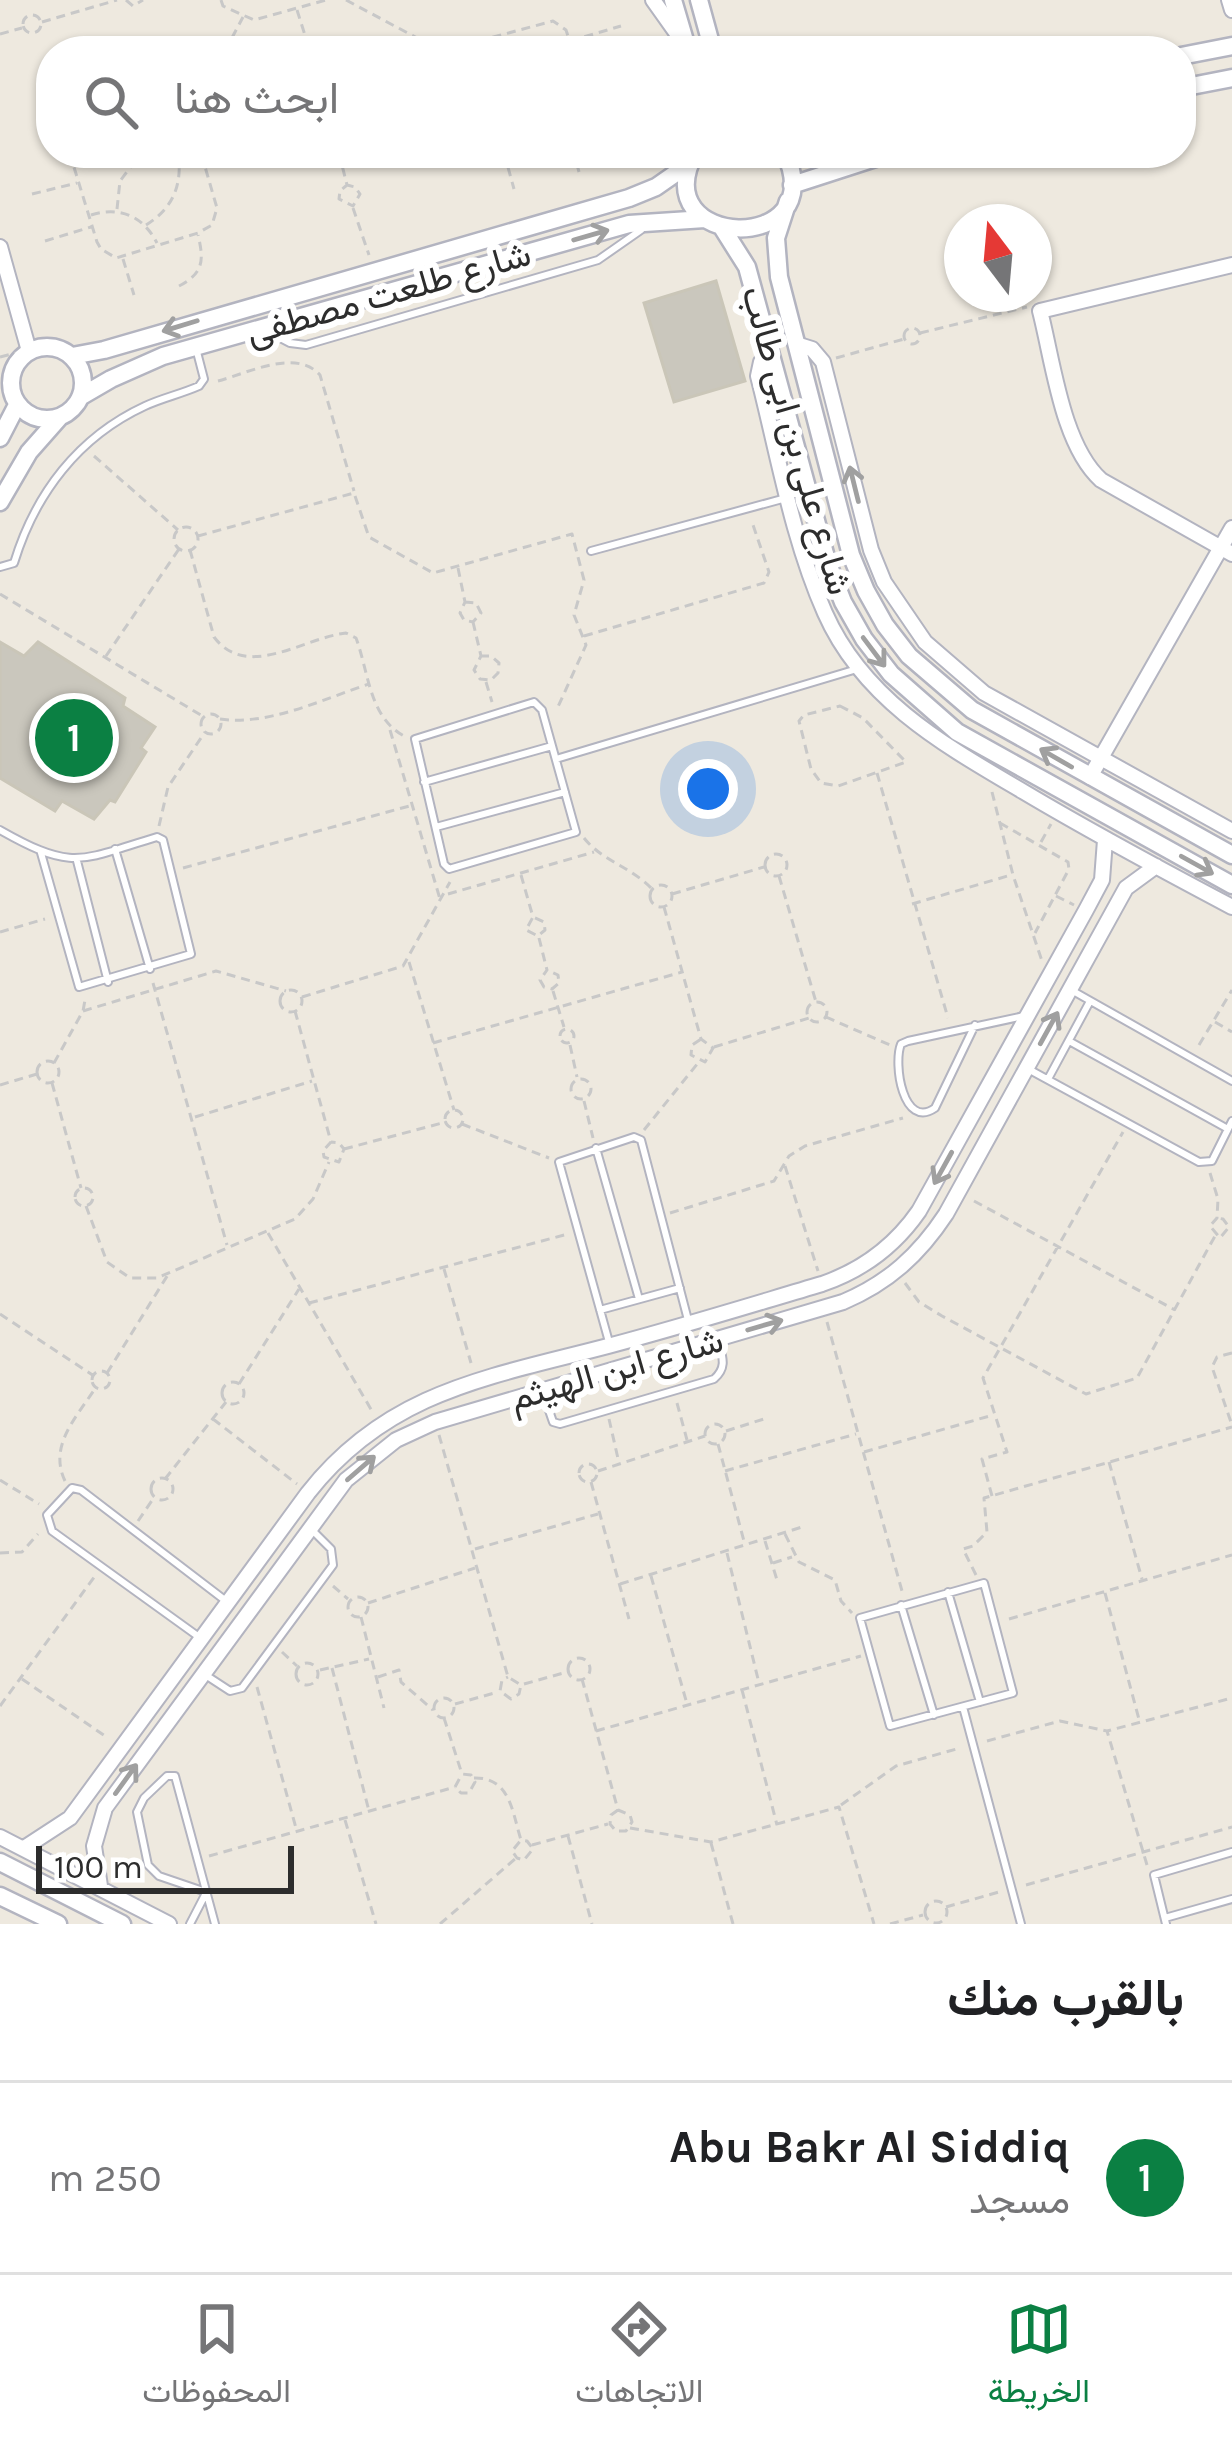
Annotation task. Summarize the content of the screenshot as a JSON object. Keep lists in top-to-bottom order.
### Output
{
  "streets": {
    "street": ["شارع طلعت مصطفى", "شارع على بن ابى طالب", "شارع ابن الهيثم"]
  },
  "scale_bar": "100 m",
  "north": "top",
  "page": {
    "search": "ابحث هنا",
    "pins": "1",
    "scale": "100 m",
    "heading": "بالقرب منك",
    "list": [
      {
        "mark": "1",
        "name": "Abu Bakr Al Siddiq",
        "note": "مسجد",
        "value": "250 m"
      }
    ],
    "nav": ["الخريطة", "الاتجاهات", "المحفوظات"]
  }
}
